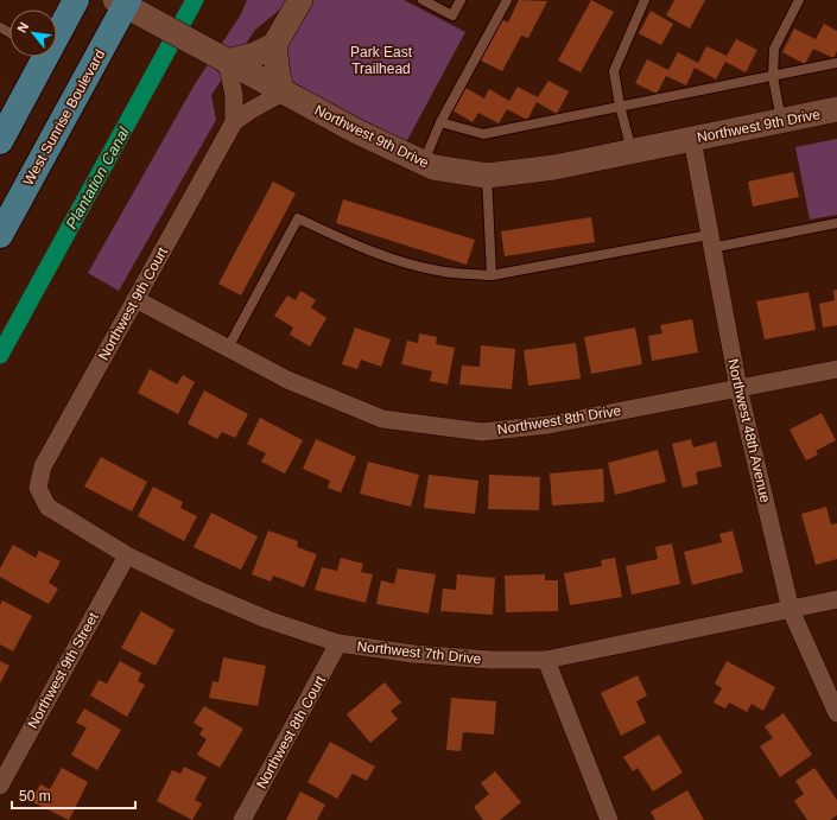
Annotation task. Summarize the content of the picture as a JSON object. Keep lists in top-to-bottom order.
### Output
{
  "streets": {
    "main road": ["West Sunrise Boulevard"],
    "street": [
      "Northwest 9th Drive",
      "Northwest 9th Court",
      "Northwest 8th Drive",
      "Northwest 48th Avenue",
      "Northwest 7th Drive",
      "Northwest 9th Street",
      "Northwest 8th Court"
    ]
  },
  "crossings": [
    ["West Sunrise Boulevard", "Northwest 9th Drive"],
    ["Northwest 9th Drive", "Northwest 9th Court"],
    ["Northwest 9th Drive", "Northwest 48th Avenue"],
    ["Northwest 9th Court", "Northwest 8th Drive"],
    ["Northwest 9th Court", "Northwest 7th Drive"],
    ["Northwest 8th Drive", "Northwest 48th Avenue"],
    ["Northwest 48th Avenue", "Northwest 7th Drive"],
    ["Northwest 7th Drive", "Northwest 9th Street"],
    ["Northwest 7th Drive", "Northwest 8th Court"]
  ],
  "water": ["Plantation Canal"],
  "parks": ["Park East Trailhead"],
  "scale_bar": "50 m",
  "north": "top left"
}
